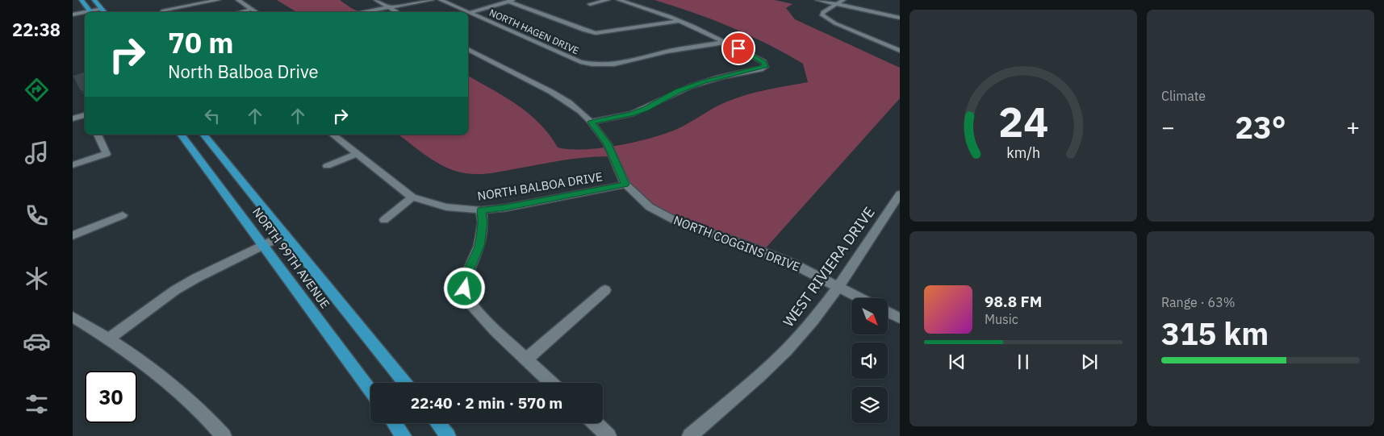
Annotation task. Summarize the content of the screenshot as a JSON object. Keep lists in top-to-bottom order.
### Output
{
  "streets": {
    "main road": ["NORTH 99TH AVENUE"],
    "street": [
      "NORTH HAGEN DRIVE",
      "NORTH BALBOA DRIVE",
      "NORTH COGGINS DRIVE",
      "WEST RIVIERA DRIVE"
    ]
  },
  "crossings": [
    ["NORTH BALBOA DRIVE", "NORTH COGGINS DRIVE"],
    ["NORTH COGGINS DRIVE", "WEST RIVIERA DRIVE"]
  ],
  "north": "bottom right",
  "page": {
    "tabs": "22:38",
    "tile": [
      "Climate",
      ["Range · 63%", "315 km"]
    ],
    "turn": ["70 m", "North Balboa Drive"],
    "heat": ["−", "23°", "+"],
    "song": ["98.8 FM", "Music"],
    "limit": "30",
    "trip": "22:40 · 2 min · 570 m",
    "gauge": ["24", "km/h"]
  }
}
